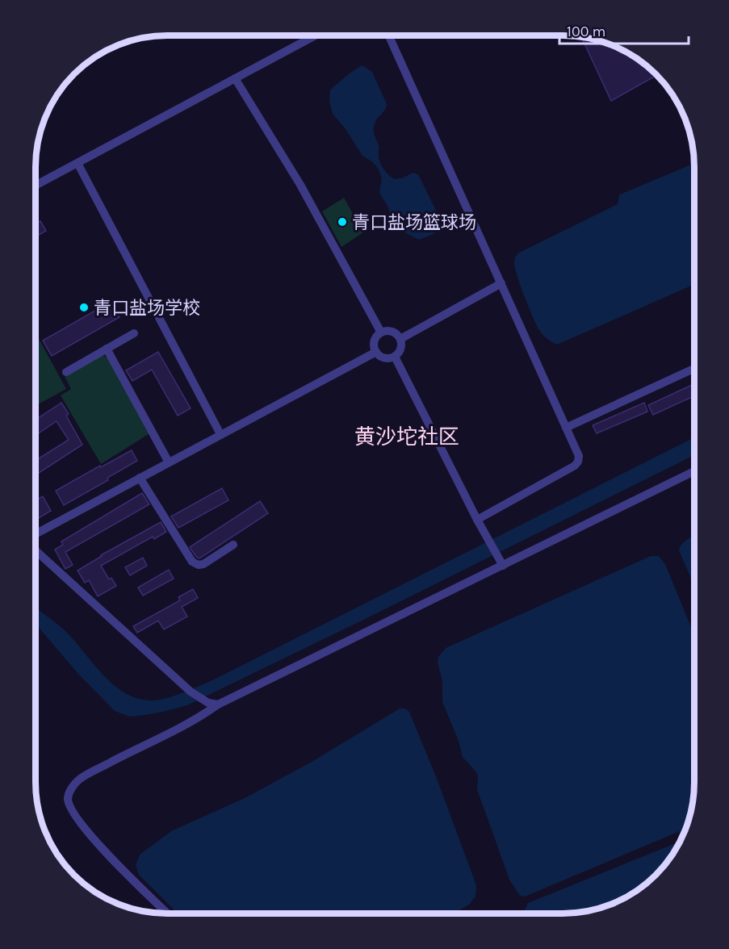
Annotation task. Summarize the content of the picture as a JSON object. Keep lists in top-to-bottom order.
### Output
{
  "districts": ["黄沙坨社区"],
  "places": ["青口盐场篮球场", "青口盐场学校"],
  "scale_bar": "100 m"
}
